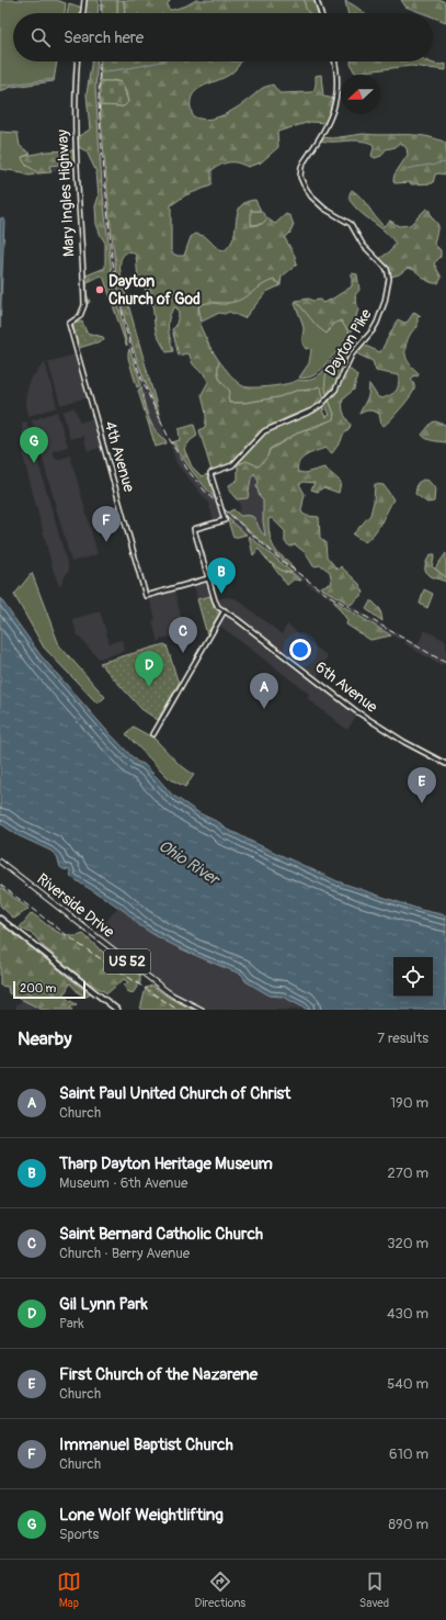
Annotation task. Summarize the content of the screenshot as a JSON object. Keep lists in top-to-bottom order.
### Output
{
  "streets": {
    "main road": ["Riverside Drive", "US 52"],
    "street": [
      "Mary Ingles Highway",
      "Dayton Pike",
      "4th Avenue",
      "6th Avenue"
    ]
  },
  "crossings": [
    ["Mary Ingles Highway", "4th Avenue"],
    ["Dayton Pike", "6th Avenue"],
    ["4th Avenue", "6th Avenue"]
  ],
  "water": ["Ohio River"],
  "places": ["Dayton Church of God"],
  "scale_bar": "200 m",
  "north": "left",
  "page": {
    "search": "Search here",
    "pins": [
      "G",
      "F",
      "B",
      "C",
      "D",
      "A",
      "E"
    ],
    "scale": "200 m",
    "heading": ["Nearby", "7 results"],
    "list": [
      {
        "mark": "A",
        "name": "Saint Paul United Church of Christ",
        "note": "Church",
        "value": "190 m"
      },
      {
        "mark": "B",
        "name": "Tharp Dayton Heritage Museum",
        "note": "Museum · 6th Avenue",
        "value": "270 m"
      },
      {
        "mark": "C",
        "name": "Saint Bernard Catholic Church",
        "note": "Church · Berry Avenue",
        "value": "320 m"
      },
      {
        "mark": "D",
        "name": "Gil Lynn Park",
        "note": "Park",
        "value": "430 m"
      },
      {
        "mark": "E",
        "name": "First Church of the Nazarene",
        "note": "Church",
        "value": "540 m"
      },
      {
        "mark": "F",
        "name": "Immanuel Baptist Church",
        "note": "Church",
        "value": "610 m"
      },
      {
        "mark": "G",
        "name": "Lone Wolf Weightlifting",
        "note": "Sports",
        "value": "890 m"
      }
    ],
    "nav": ["Map", "Directions", "Saved"]
  }
}
